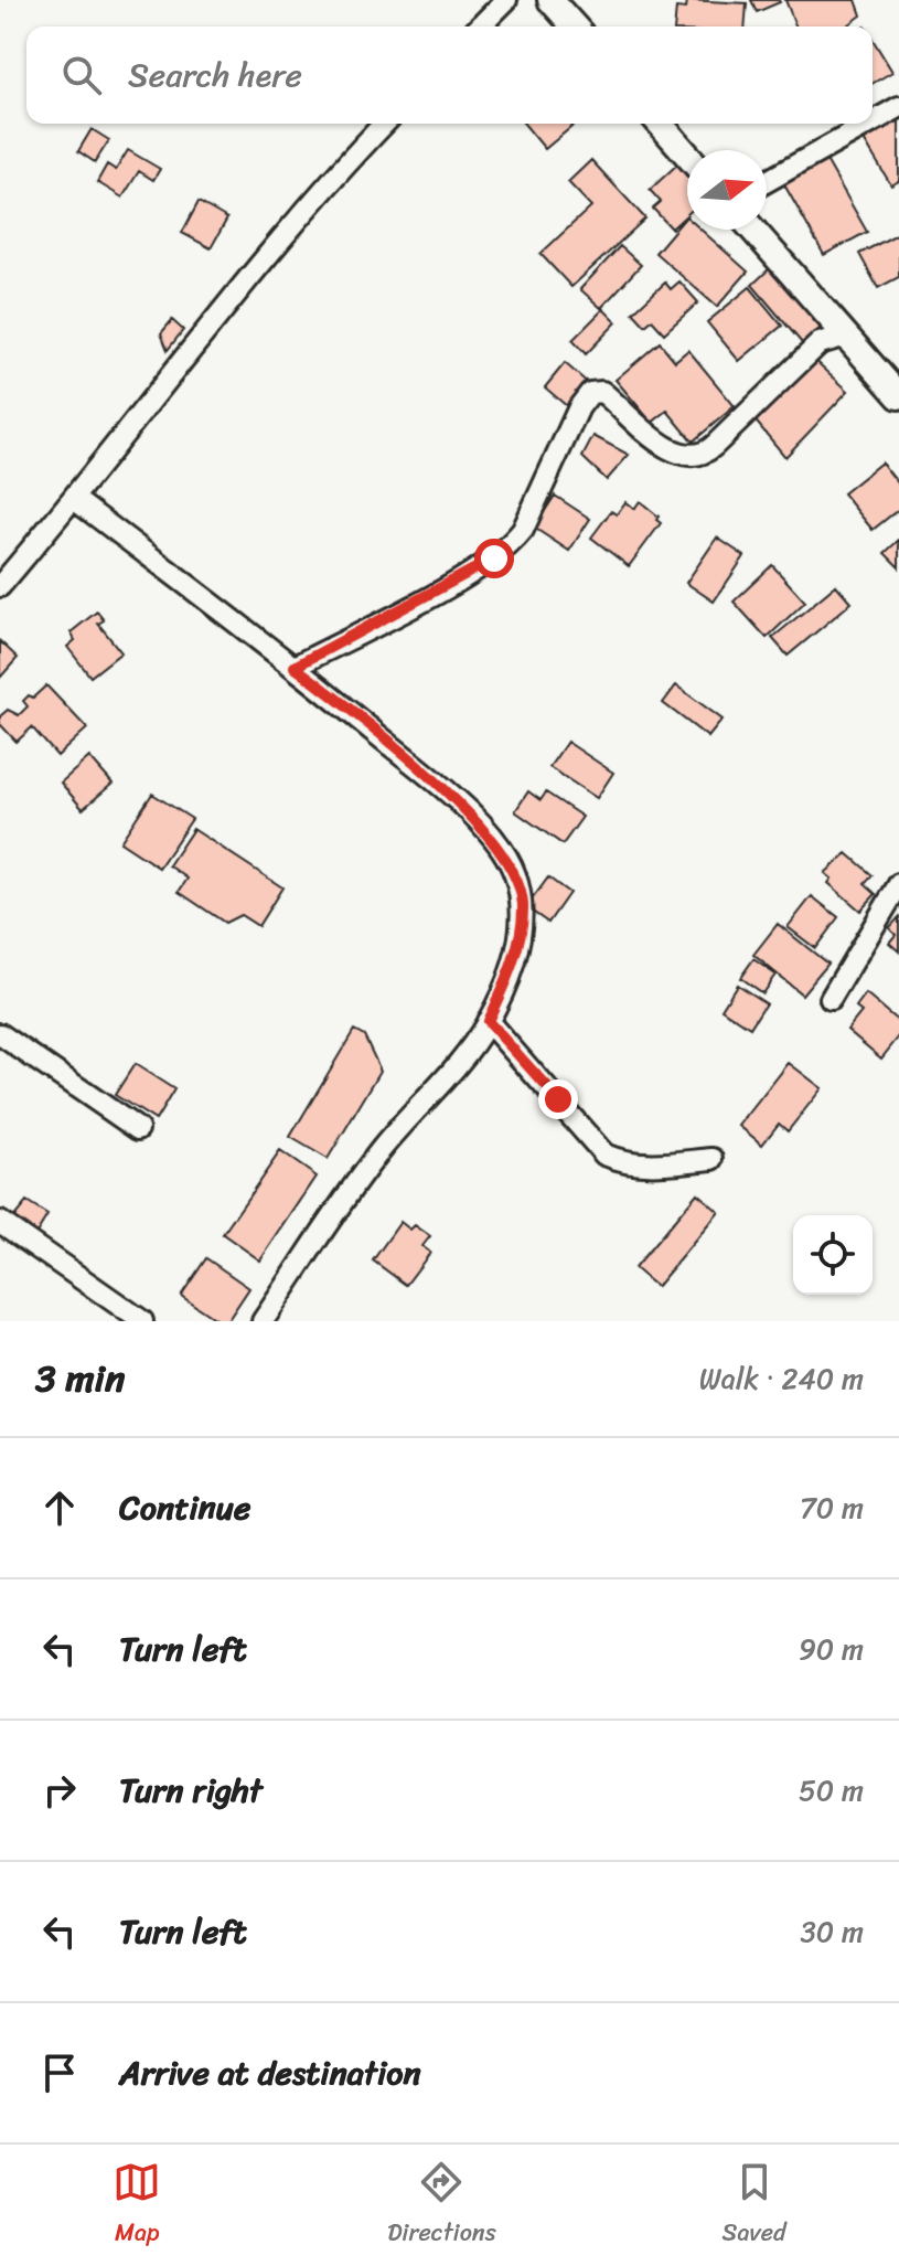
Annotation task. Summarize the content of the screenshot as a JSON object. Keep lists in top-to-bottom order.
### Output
{
  "north": "right",
  "page": {
    "search": "Search here",
    "heading": ["3 min", "Walk · 240 m"],
    "list": [
      ["Continue", "70 m"],
      ["Turn left", "90 m"],
      ["Turn right", "50 m"],
      ["Turn left", "30 m"],
      "Arrive at destination"
    ],
    "nav": ["Map", "Directions", "Saved"]
  }
}
